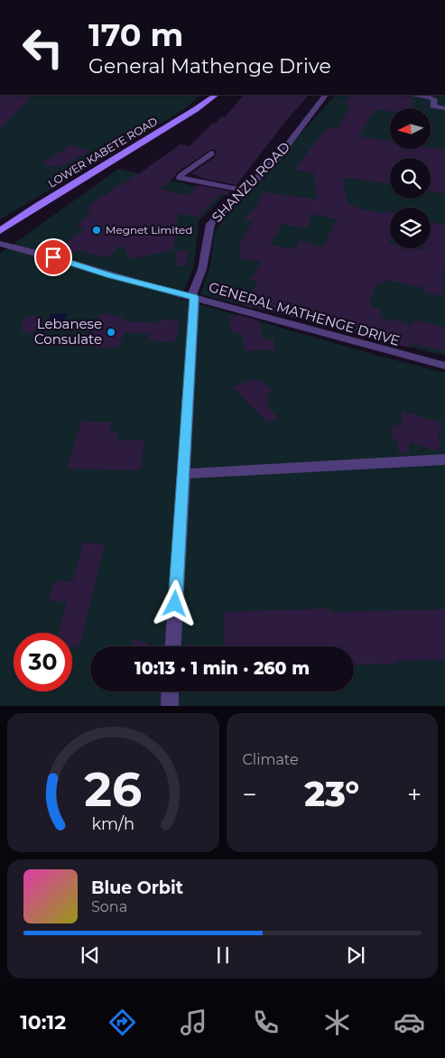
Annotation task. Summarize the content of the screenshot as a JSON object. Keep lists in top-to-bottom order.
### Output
{
  "streets": {
    "main road": ["LOWER KABETE ROAD"],
    "street": ["SHANZU ROAD", "GENERAL MATHENGE DRIVE"]
  },
  "crossings": [
    ["SHANZU ROAD", "GENERAL MATHENGE DRIVE"]
  ],
  "places": ["Megnet Limited", "Lebanese Consulate"],
  "north": "left",
  "page": {
    "turn": ["170 m", "General Mathenge Drive"],
    "limit": "30",
    "trip": "10:13 · 1 min · 260 m",
    "tile": "Climate",
    "heat": ["−", "23°", "+"],
    "song": ["Blue Orbit", "Sona"],
    "tabs": "10:12",
    "gauge": ["26", "km/h"]
  }
}
